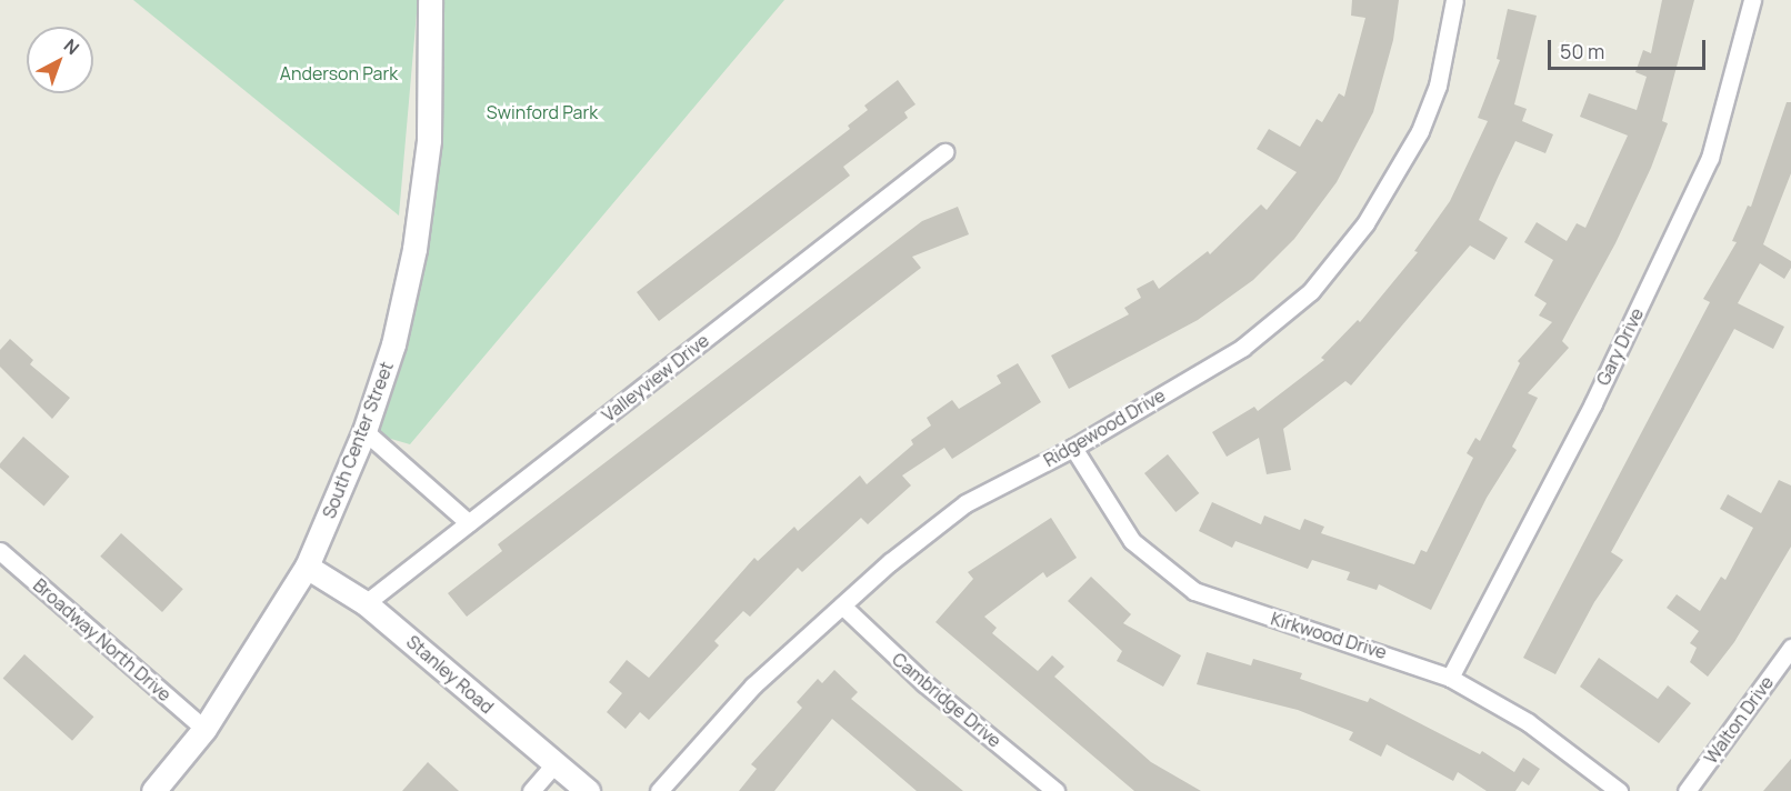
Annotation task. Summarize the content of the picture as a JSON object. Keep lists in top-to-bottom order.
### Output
{
  "streets": {
    "main road": ["South Center Street", "Stanley Road"],
    "street": [
      "Gary Drive",
      "Valleyview Drive",
      "Ridgewood Drive",
      "Kirkwood Drive",
      "Broadway North Drive",
      "Cambridge Drive",
      "Walton Drive"
    ]
  },
  "crossings": [
    ["Gary Drive", "Kirkwood Drive"],
    ["Valleyview Drive", "Stanley Road"],
    ["Ridgewood Drive", "Kirkwood Drive"],
    ["Ridgewood Drive", "Cambridge Drive"],
    ["South Center Street", "Broadway North Drive"],
    ["South Center Street", "Stanley Road"]
  ],
  "parks": ["Anderson Park", "Swinford Park"],
  "scale_bar": "50 m",
  "north": "top right"
}
